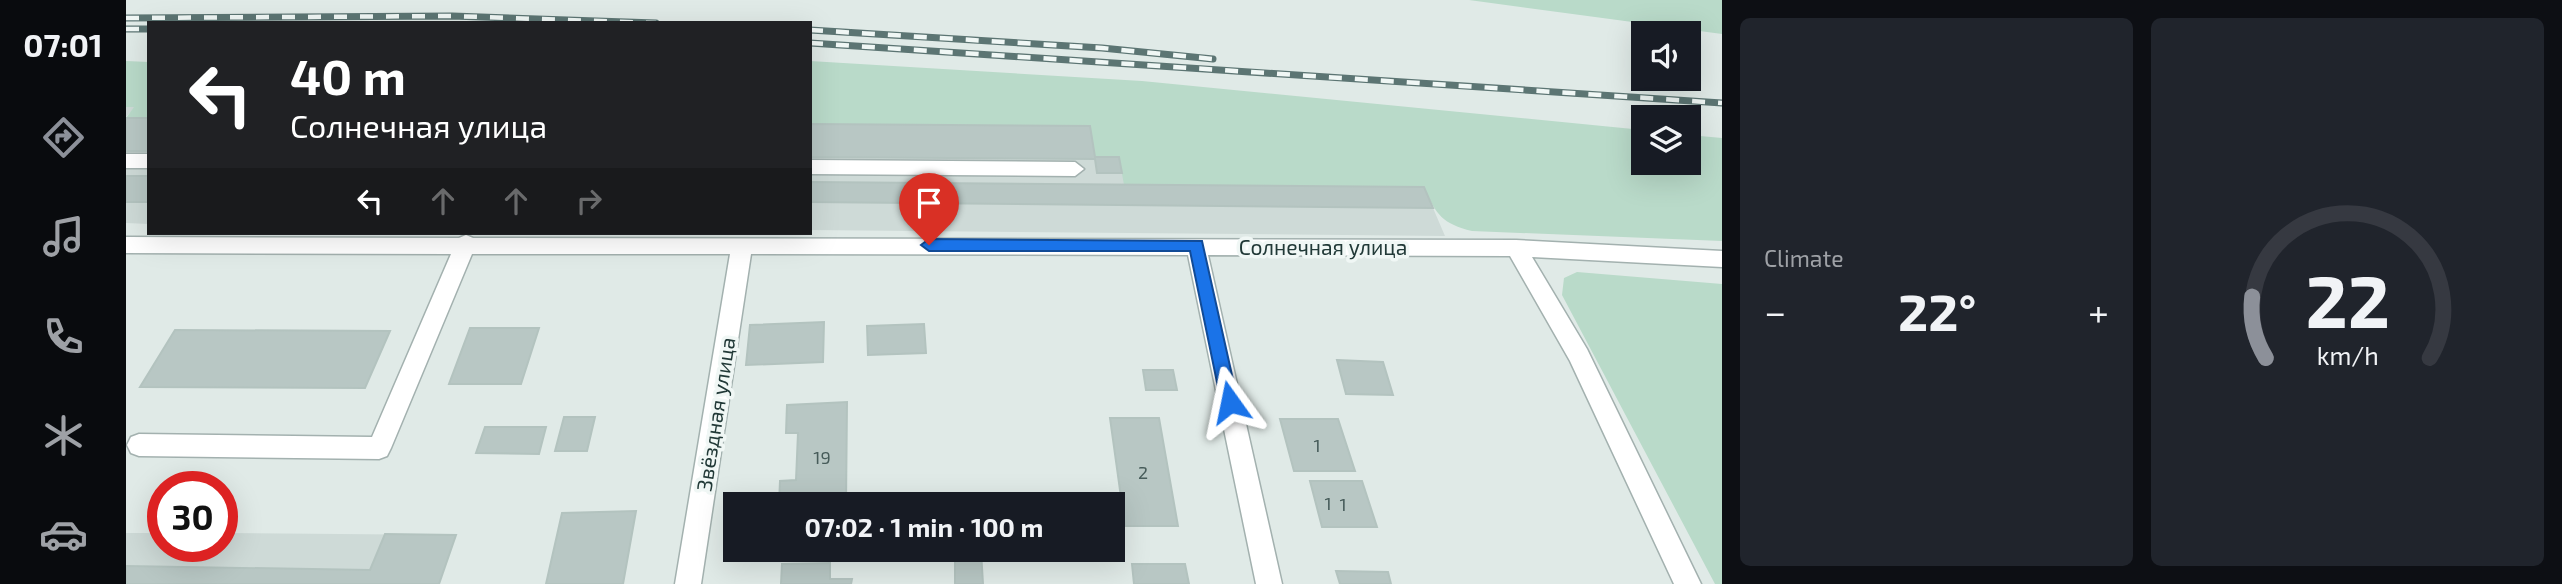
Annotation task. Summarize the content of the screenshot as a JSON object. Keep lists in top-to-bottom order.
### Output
{
  "streets": {
    "street": ["Солнечная улица", "Звёздная улица"]
  },
  "crossings": [
    ["Солнечная улица", "Звёздная улица"]
  ],
  "house_numbers": [
    "1",
    "19",
    "2",
    "1",
    "1"
  ],
  "page": {
    "tabs": "07:01",
    "tile": "Climate",
    "turn": ["40 m", "Солнечная улица"],
    "heat": ["−", "22°", "+"],
    "limit": "30",
    "trip": "07:02 · 1 min · 100 m",
    "gauge": ["22", "km/h"]
  }
}
